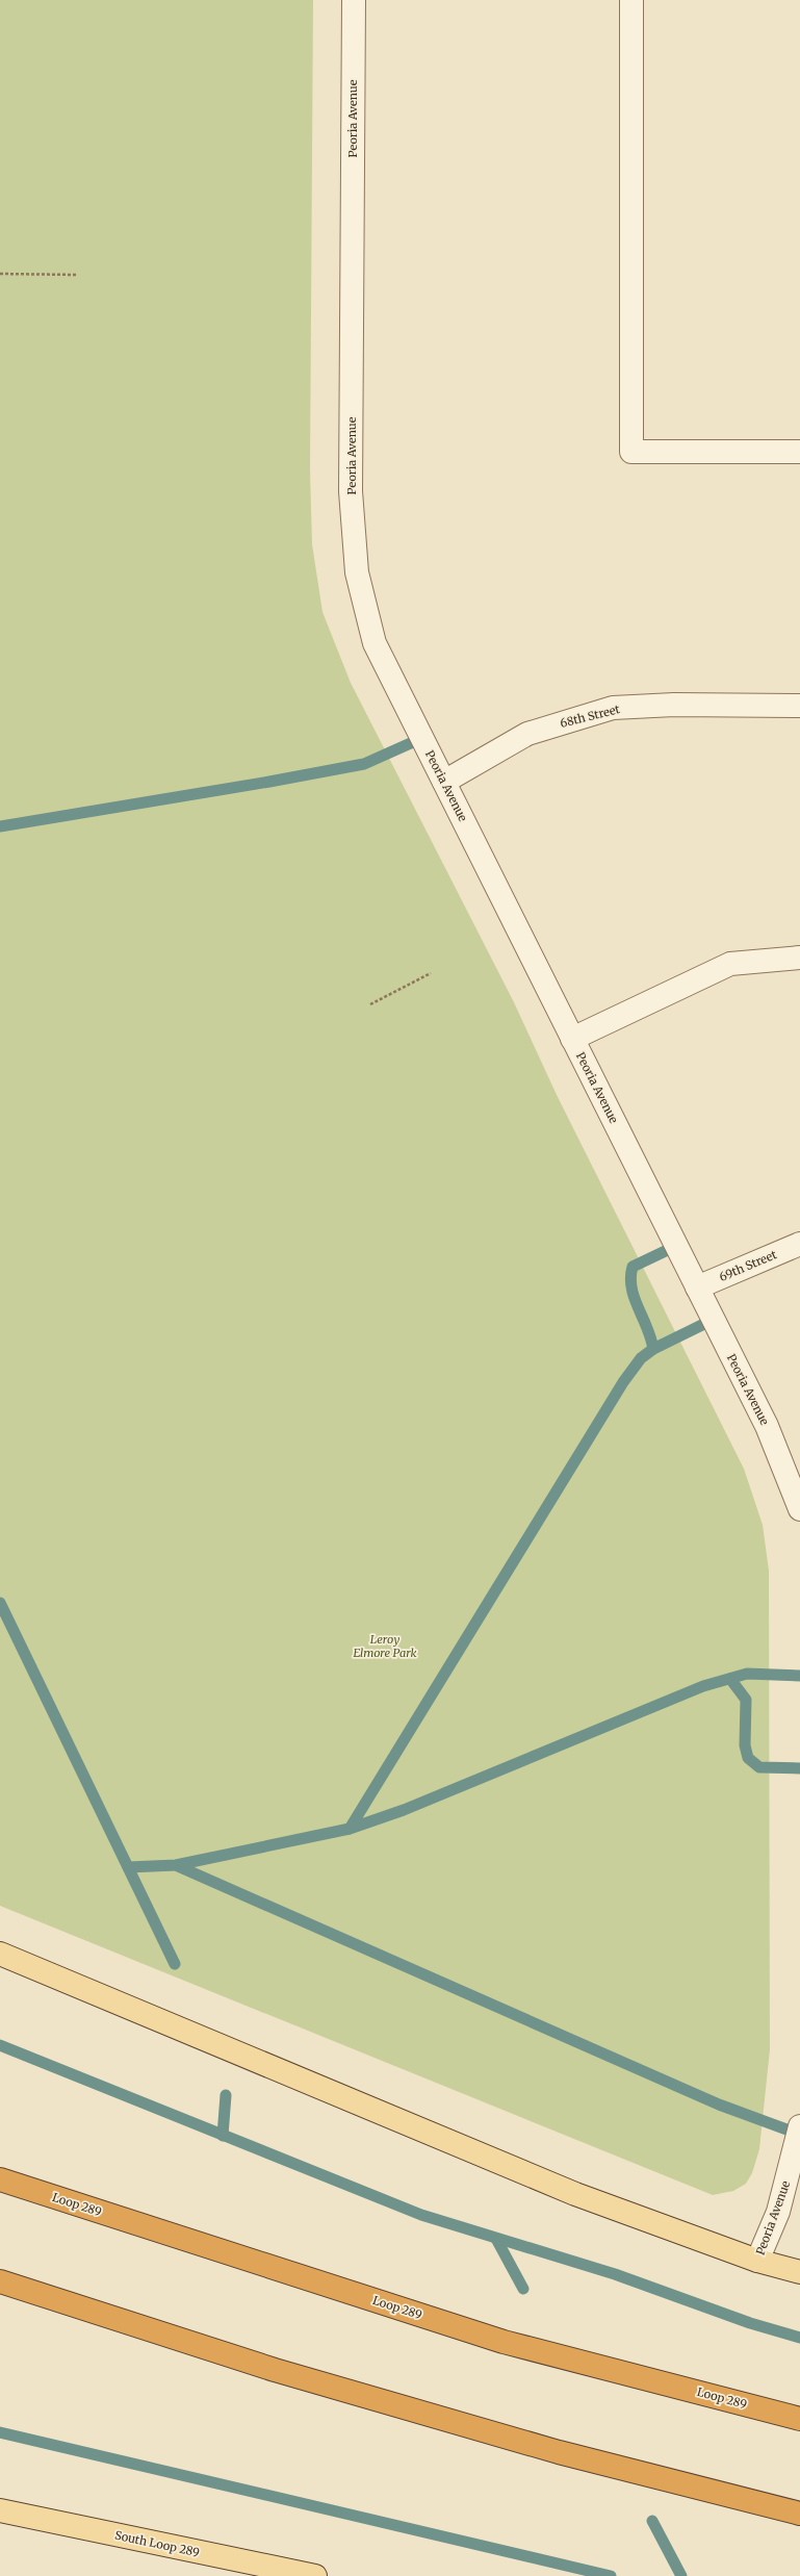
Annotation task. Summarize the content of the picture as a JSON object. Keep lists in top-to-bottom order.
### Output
{
  "streets": {
    "highway": ["Loop 289"],
    "main road": ["South Loop 289"],
    "street": ["Peoria Avenue", "68th Street", "69th Street"]
  },
  "crossings": [
    ["Peoria Avenue", "68th Street"],
    ["Peoria Avenue", "69th Street"]
  ],
  "parks": ["Leroy Elmore Park"]
}
